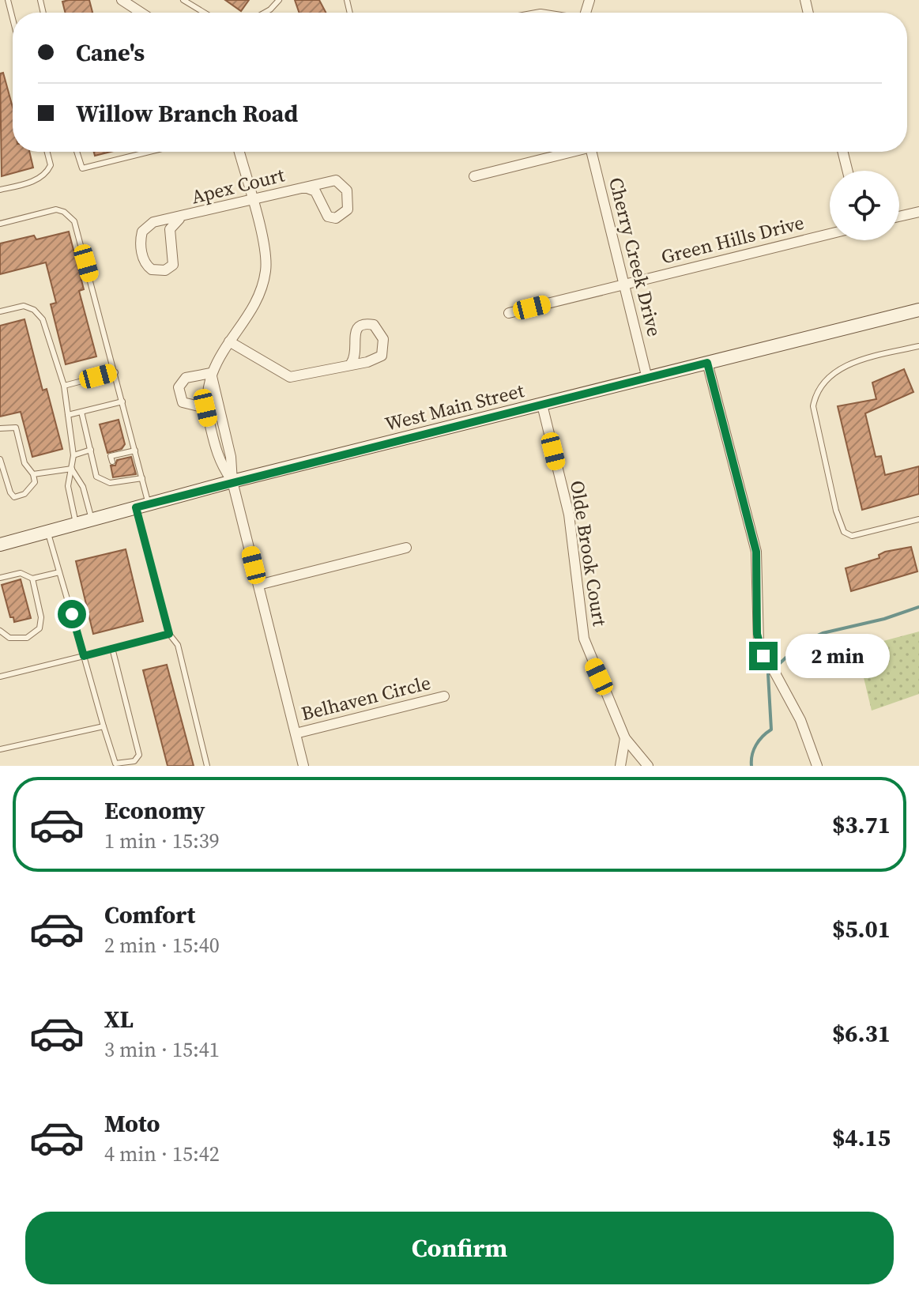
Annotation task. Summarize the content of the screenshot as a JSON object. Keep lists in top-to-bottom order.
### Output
{
  "streets": {
    "main road": ["West Main Street"],
    "street": [
      "Apex Court",
      "Green Hills Drive",
      "Cherry Creek Drive",
      "Olde Brook Court",
      "Belhaven Circle"
    ]
  },
  "crossings": [
    ["Green Hills Drive", "Cherry Creek Drive"],
    ["Cherry Creek Drive", "West Main Street"],
    ["West Main Street", "Olde Brook Court"]
  ],
  "page": {
    "banner": ["Cane's", "Willow Branch Road"],
    "bubble": "2 min",
    "list": [
      {
        "name": "Economy",
        "note": "1 min · 15:39",
        "value": "$3.71"
      },
      {
        "name": "Comfort",
        "note": "2 min · 15:40",
        "value": "$5.01"
      },
      {
        "name": "XL",
        "note": "3 min · 15:41",
        "value": "$6.31"
      },
      {
        "name": "Moto",
        "note": "4 min · 15:42",
        "value": "$4.15"
      }
    ],
    "buttons": "Confirm"
  }
}
